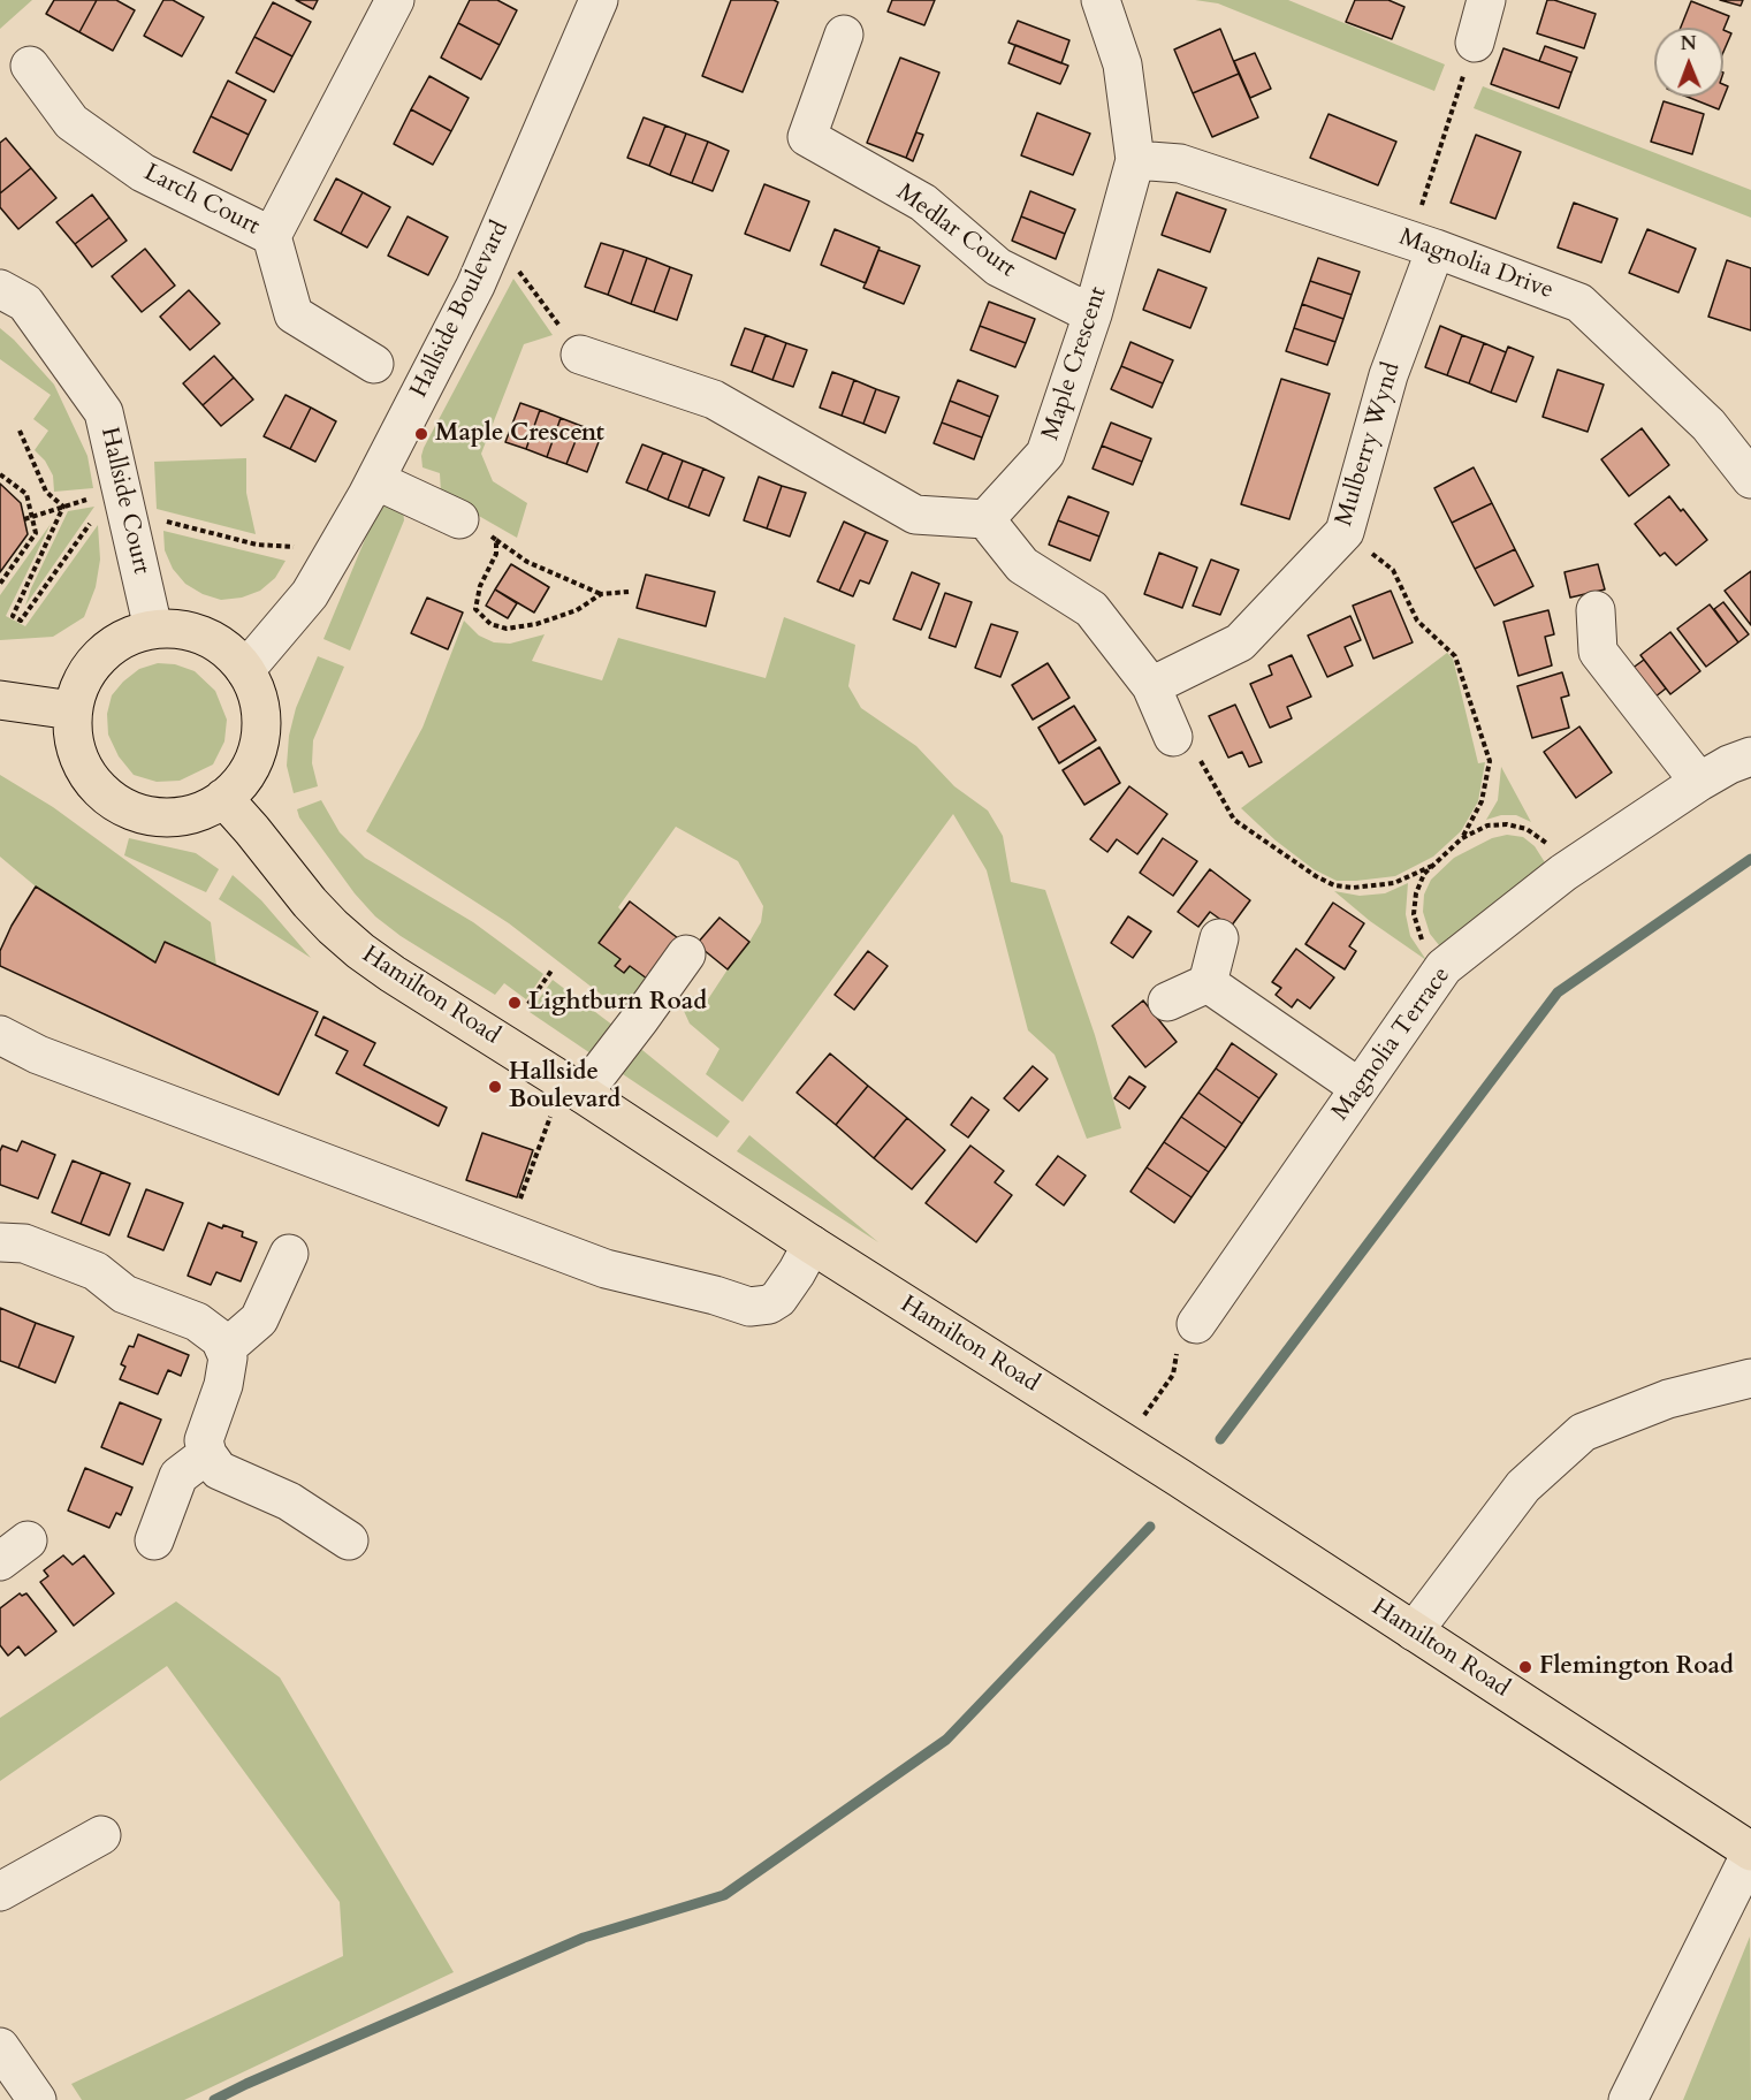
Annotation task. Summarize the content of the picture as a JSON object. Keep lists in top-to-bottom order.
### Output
{
  "streets": {
    "main road": ["Hamilton Road"],
    "street": [
      "Larch Court",
      "Medlar Court",
      "Magnolia Drive",
      "Hallside Boulevard",
      "Maple Crescent",
      "Mulberry Wynd",
      "Hallside Court",
      "Magnolia Terrace"
    ]
  },
  "crossings": [
    ["Medlar Court", "Maple Crescent"],
    ["Magnolia Drive", "Maple Crescent"],
    ["Magnolia Drive", "Mulberry Wynd"],
    ["Hallside Boulevard", "Hallside Court"],
    ["Hallside Boulevard", "Hamilton Road"],
    ["Hallside Court", "Hamilton Road"]
  ],
  "places": [
    "Maple Crescent",
    "Lightburn Road",
    "Hallside Boulevard",
    "Flemington Road"
  ],
  "north": "top"
}
